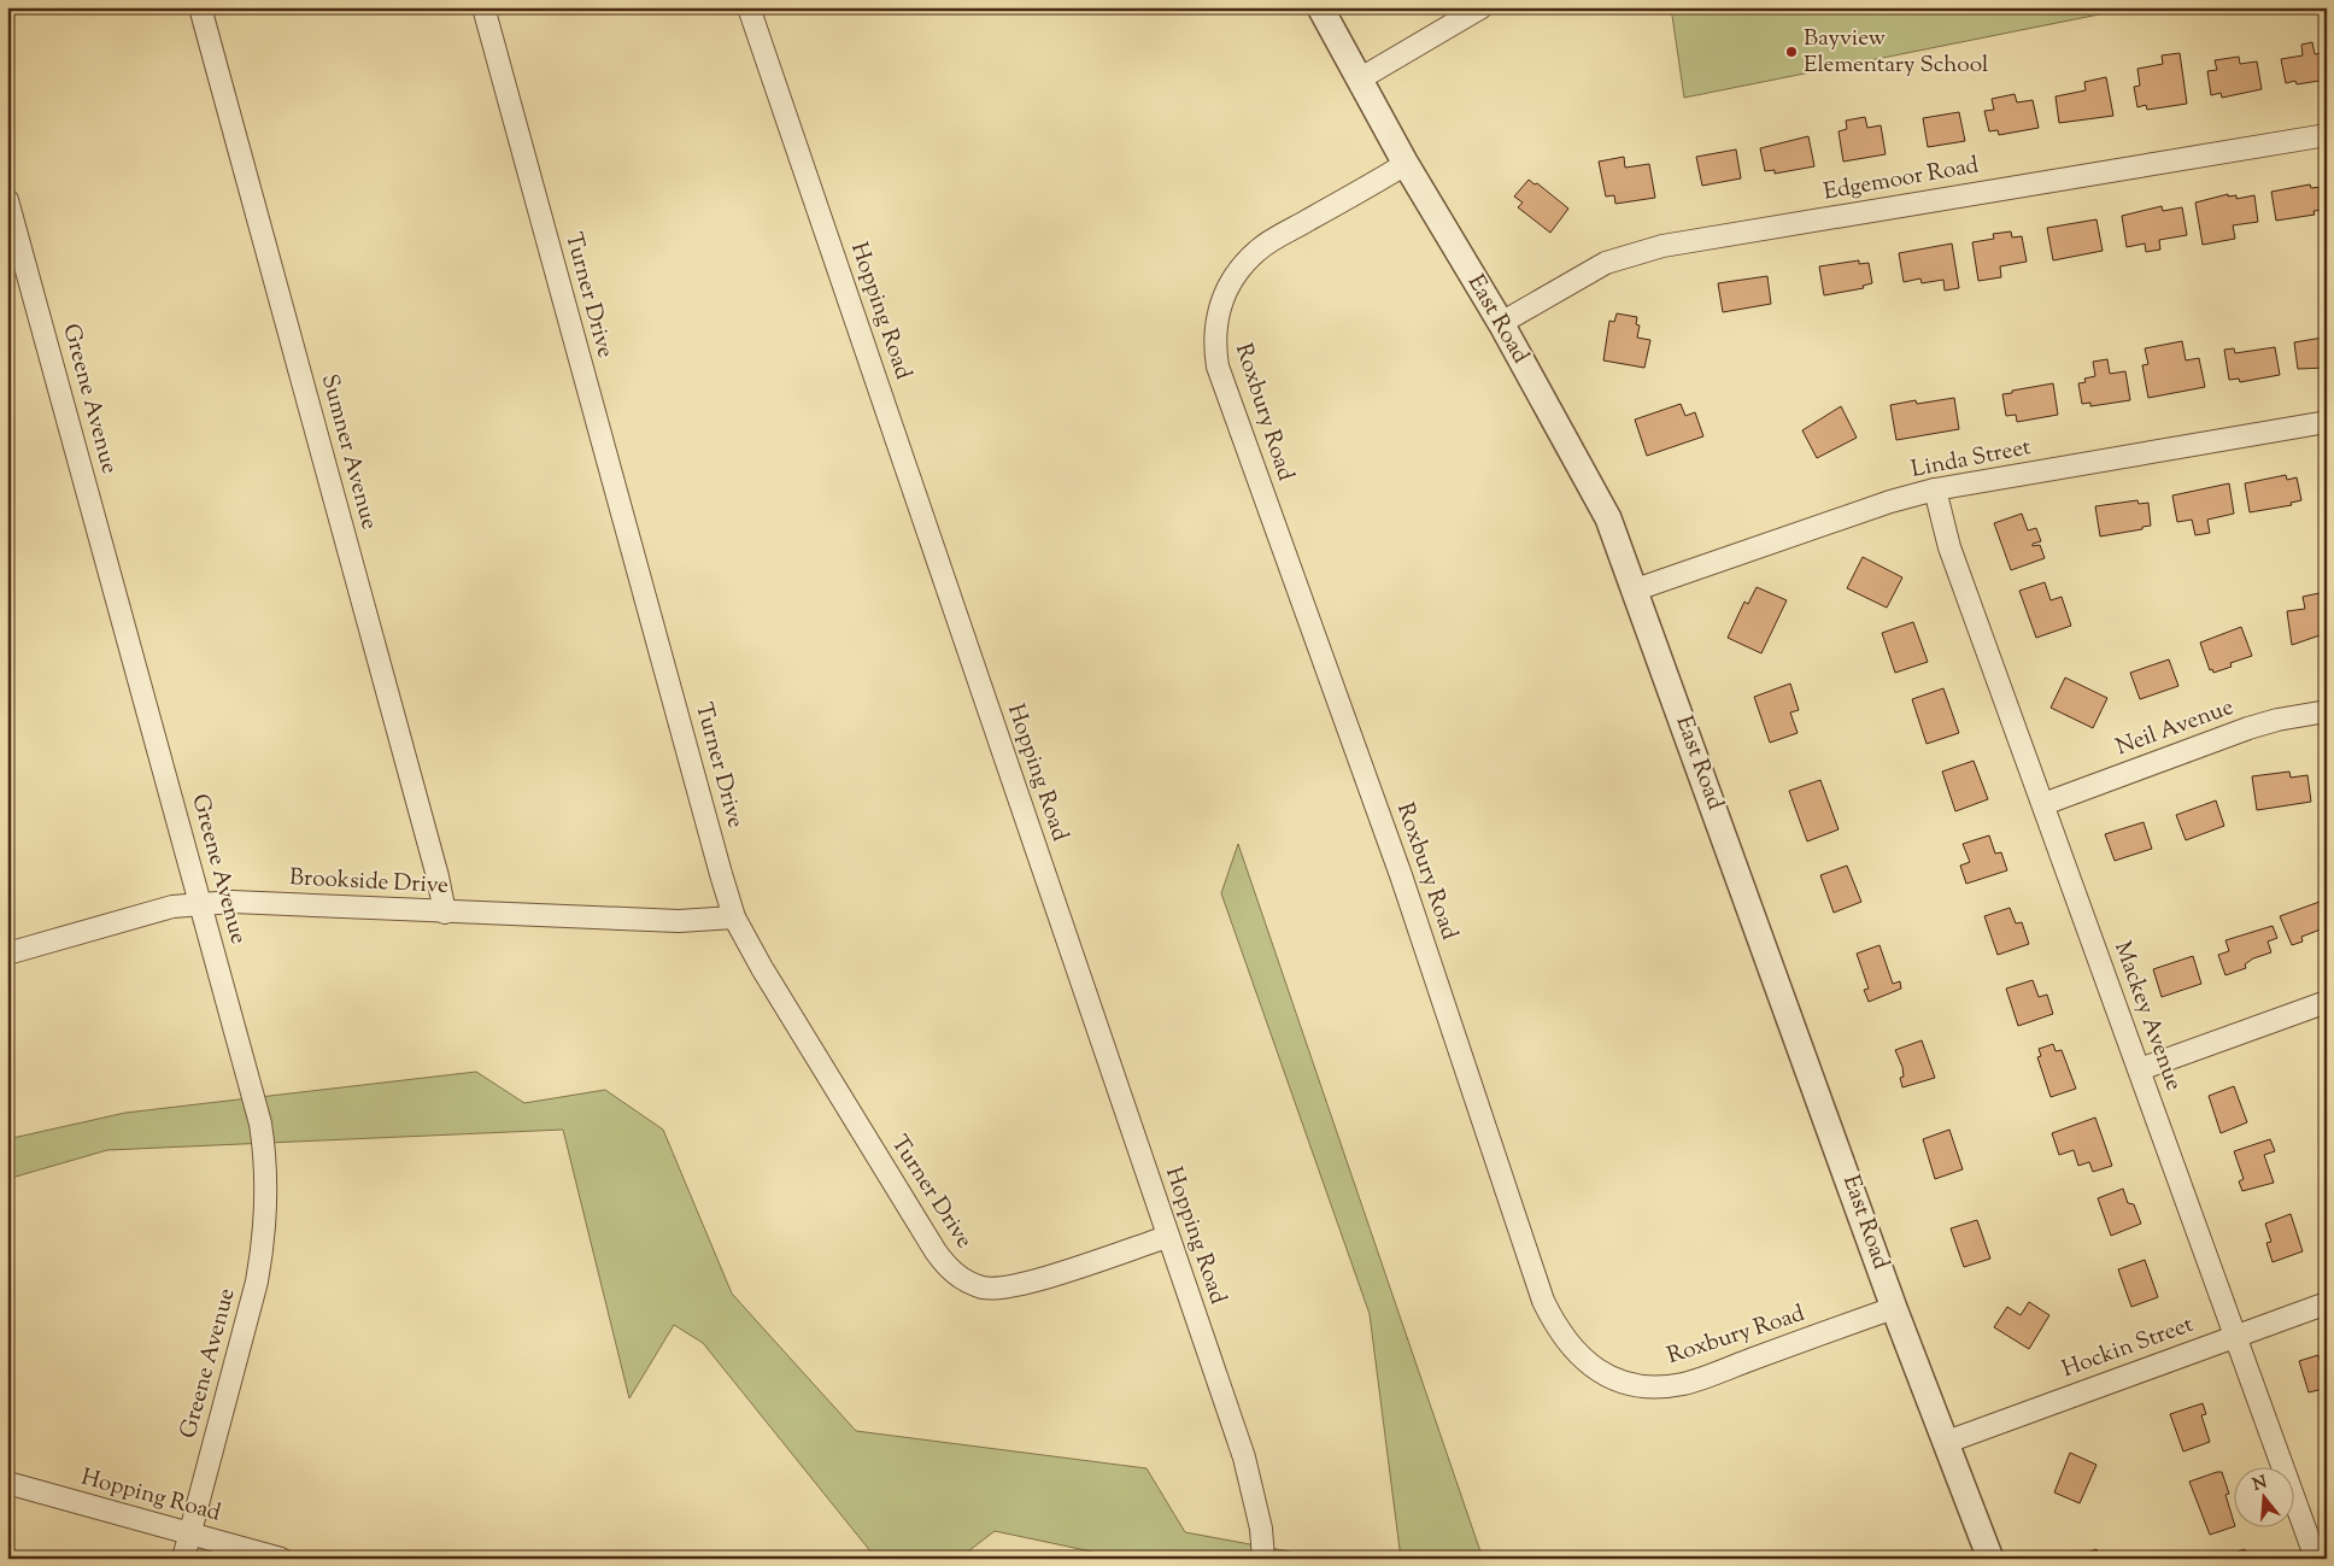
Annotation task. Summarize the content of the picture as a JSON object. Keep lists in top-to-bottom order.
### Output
{
  "streets": {
    "street": [
      "Edgemoor Road",
      "Turner Drive",
      "Hopping Road",
      "East Road",
      "Greene Avenue",
      "Roxbury Road",
      "Sumner Avenue",
      "Linda Street",
      "Neil Avenue",
      "Brookside Drive",
      "Mackey Avenue",
      "Hockin Street"
    ]
  },
  "crossings": [
    ["Edgemoor Road", "East Road"],
    ["Turner Drive", "Hopping Road"],
    ["Turner Drive", "Brookside Drive"],
    ["Hopping Road", "Greene Avenue"],
    ["East Road", "Roxbury Road"],
    ["East Road", "Linda Street"],
    ["East Road", "Hockin Street"],
    ["Greene Avenue", "Brookside Drive"],
    ["Sumner Avenue", "Brookside Drive"],
    ["Linda Street", "Mackey Avenue"],
    ["Neil Avenue", "Mackey Avenue"],
    ["Mackey Avenue", "Hockin Street"]
  ],
  "places": ["Bayview Elementary School"],
  "north": "top"
}
